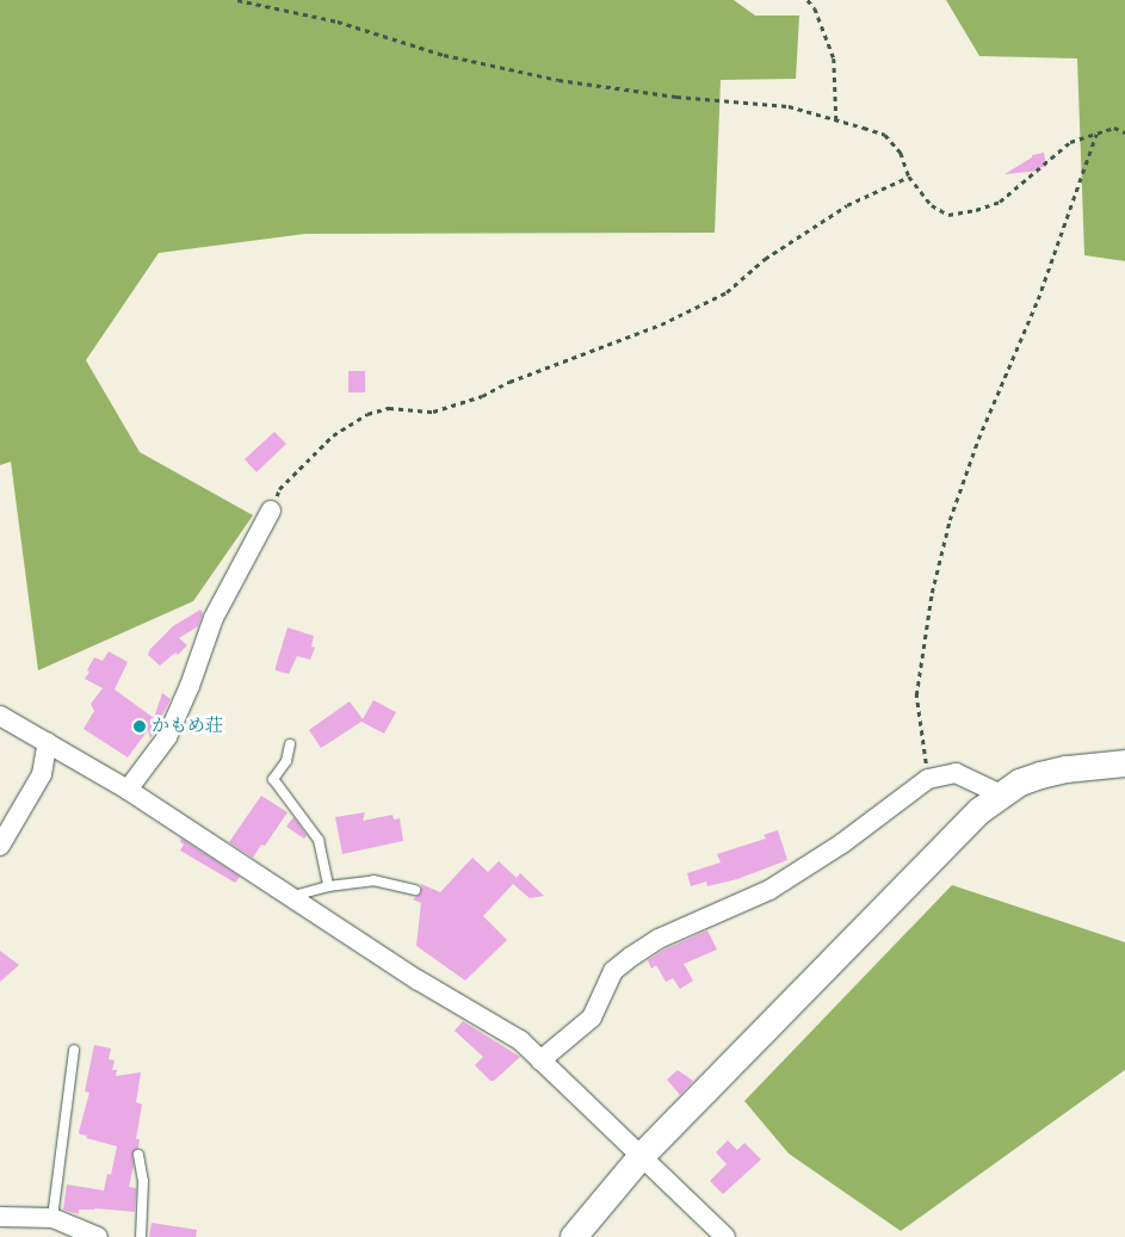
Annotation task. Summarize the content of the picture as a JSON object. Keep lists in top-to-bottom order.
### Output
{
  "places": ["かもめ荘"]
}
